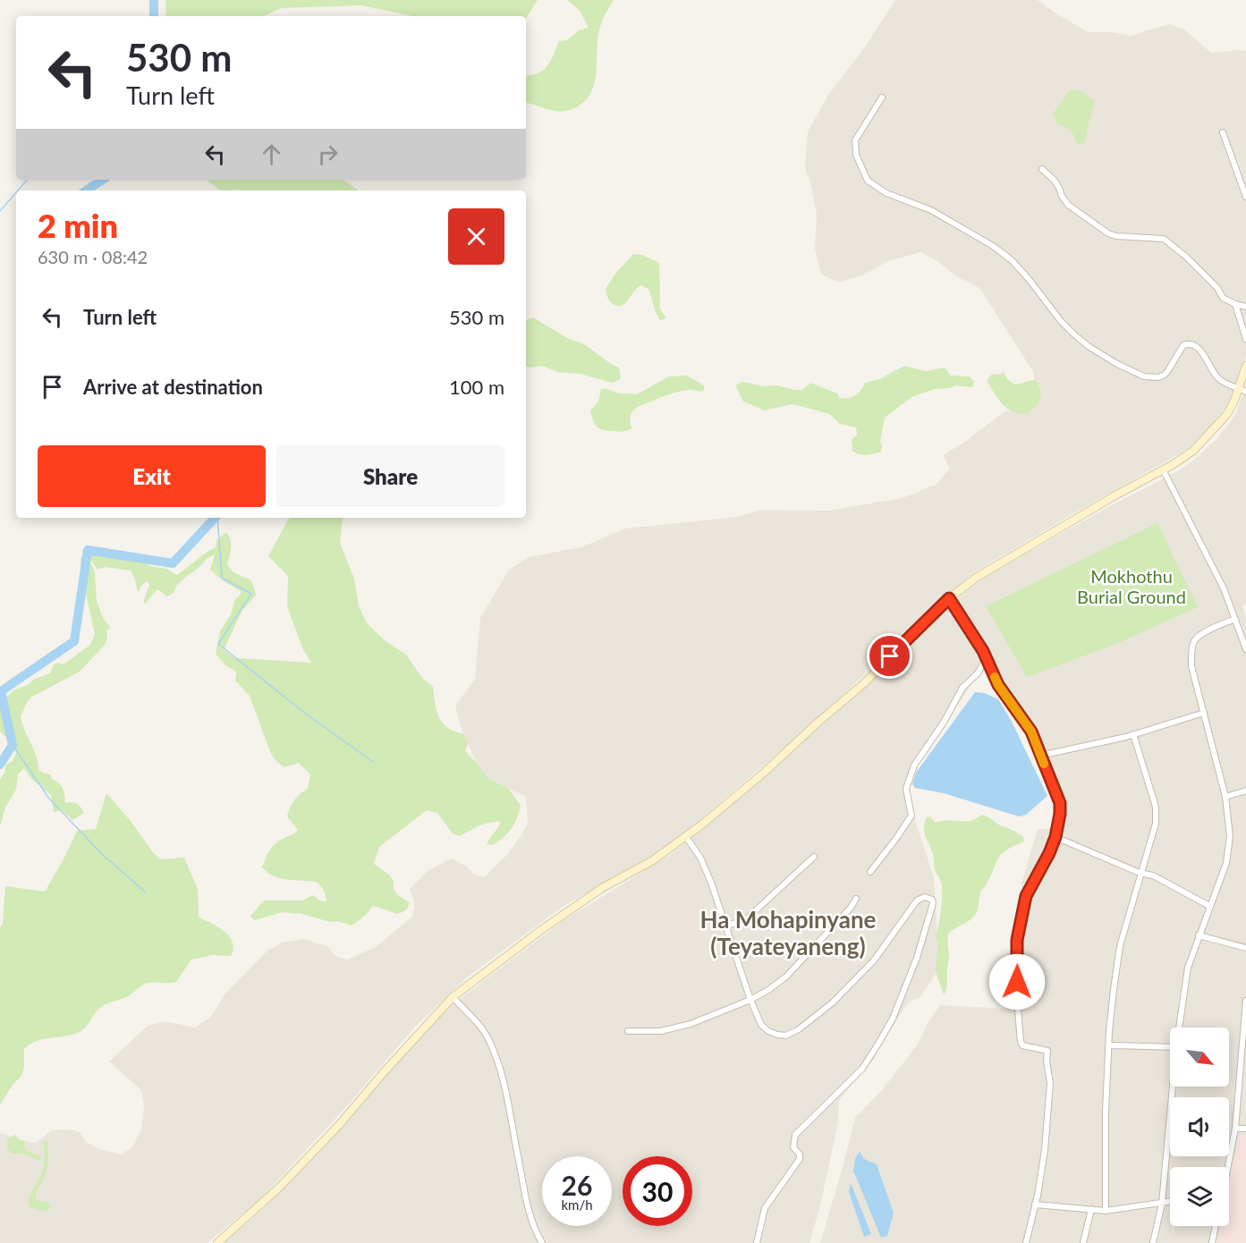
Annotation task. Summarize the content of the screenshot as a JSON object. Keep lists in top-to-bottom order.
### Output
{
  "districts": ["Ha Mohapinyane (Teyateyaneng)"],
  "parks": ["Mokhothu Burial Ground"],
  "north": "bottom right",
  "page": {
    "turn": ["530 m", "Turn left"],
    "heading": ["2 min", "630 m · 08:42"],
    "list": [
      {
        "name": "Turn left",
        "value": "530 m"
      },
      {
        "name": "Arrive at destination",
        "value": "100 m"
      }
    ],
    "buttons": ["Exit", "Share"],
    "speed": "26 km/h",
    "limit": "30"
  }
}
